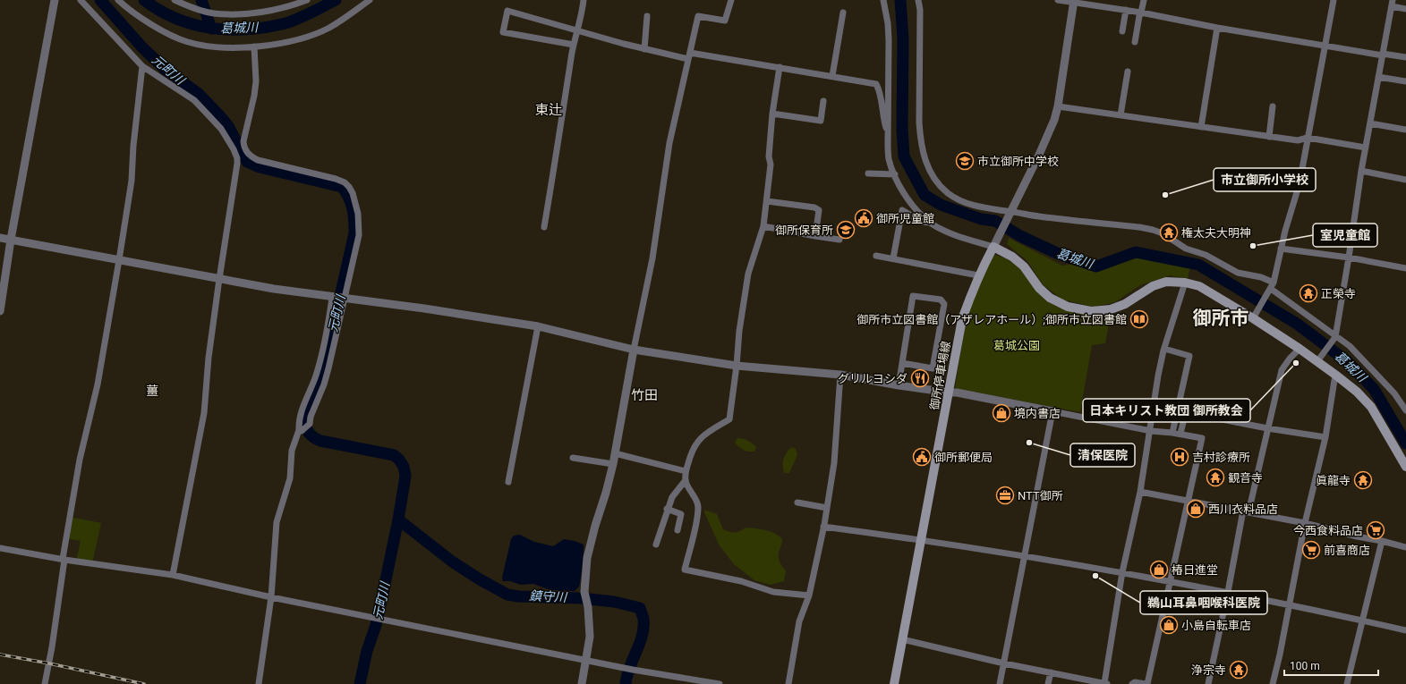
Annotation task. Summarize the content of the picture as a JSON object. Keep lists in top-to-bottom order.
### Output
{
  "streets": {
    "main road": ["御所停車場線"]
  },
  "districts": [
    "東辻",
    "御所市",
    "薑",
    "竹田"
  ],
  "water": ["葛城川", "元町川", "鎮守川"],
  "parks": ["葛城公園"],
  "places": {
    "school or university": ["市立御所中学校", "御所保育所"],
    "other": [
      "市立御所小学校",
      "室児童館",
      "日本キリスト教団 御所教会",
      "清保医院",
      "鵜山耳鼻咽喉科医院"
    ],
    "public building": ["御所児童館", "御所郵便局"],
    "temple": [
      "権太夫大明神",
      "正榮寺",
      "観音寺",
      "眞龍寺",
      "浄宗寺"
    ],
    "library": ["御所市立図書館（アザレアホール）;御所市立図書館"],
    "restaurant": ["グリルヨシダ"],
    "shop": [
      "境内書店",
      "西川衣料品店",
      "椿日進堂",
      "小島自転車店"
    ],
    "hospital": ["吉村診療所"],
    "office": ["NTT御所"],
    "supermarket": ["今西食料品店", "前喜商店"]
  },
  "scale_bar": "100 m"
}
